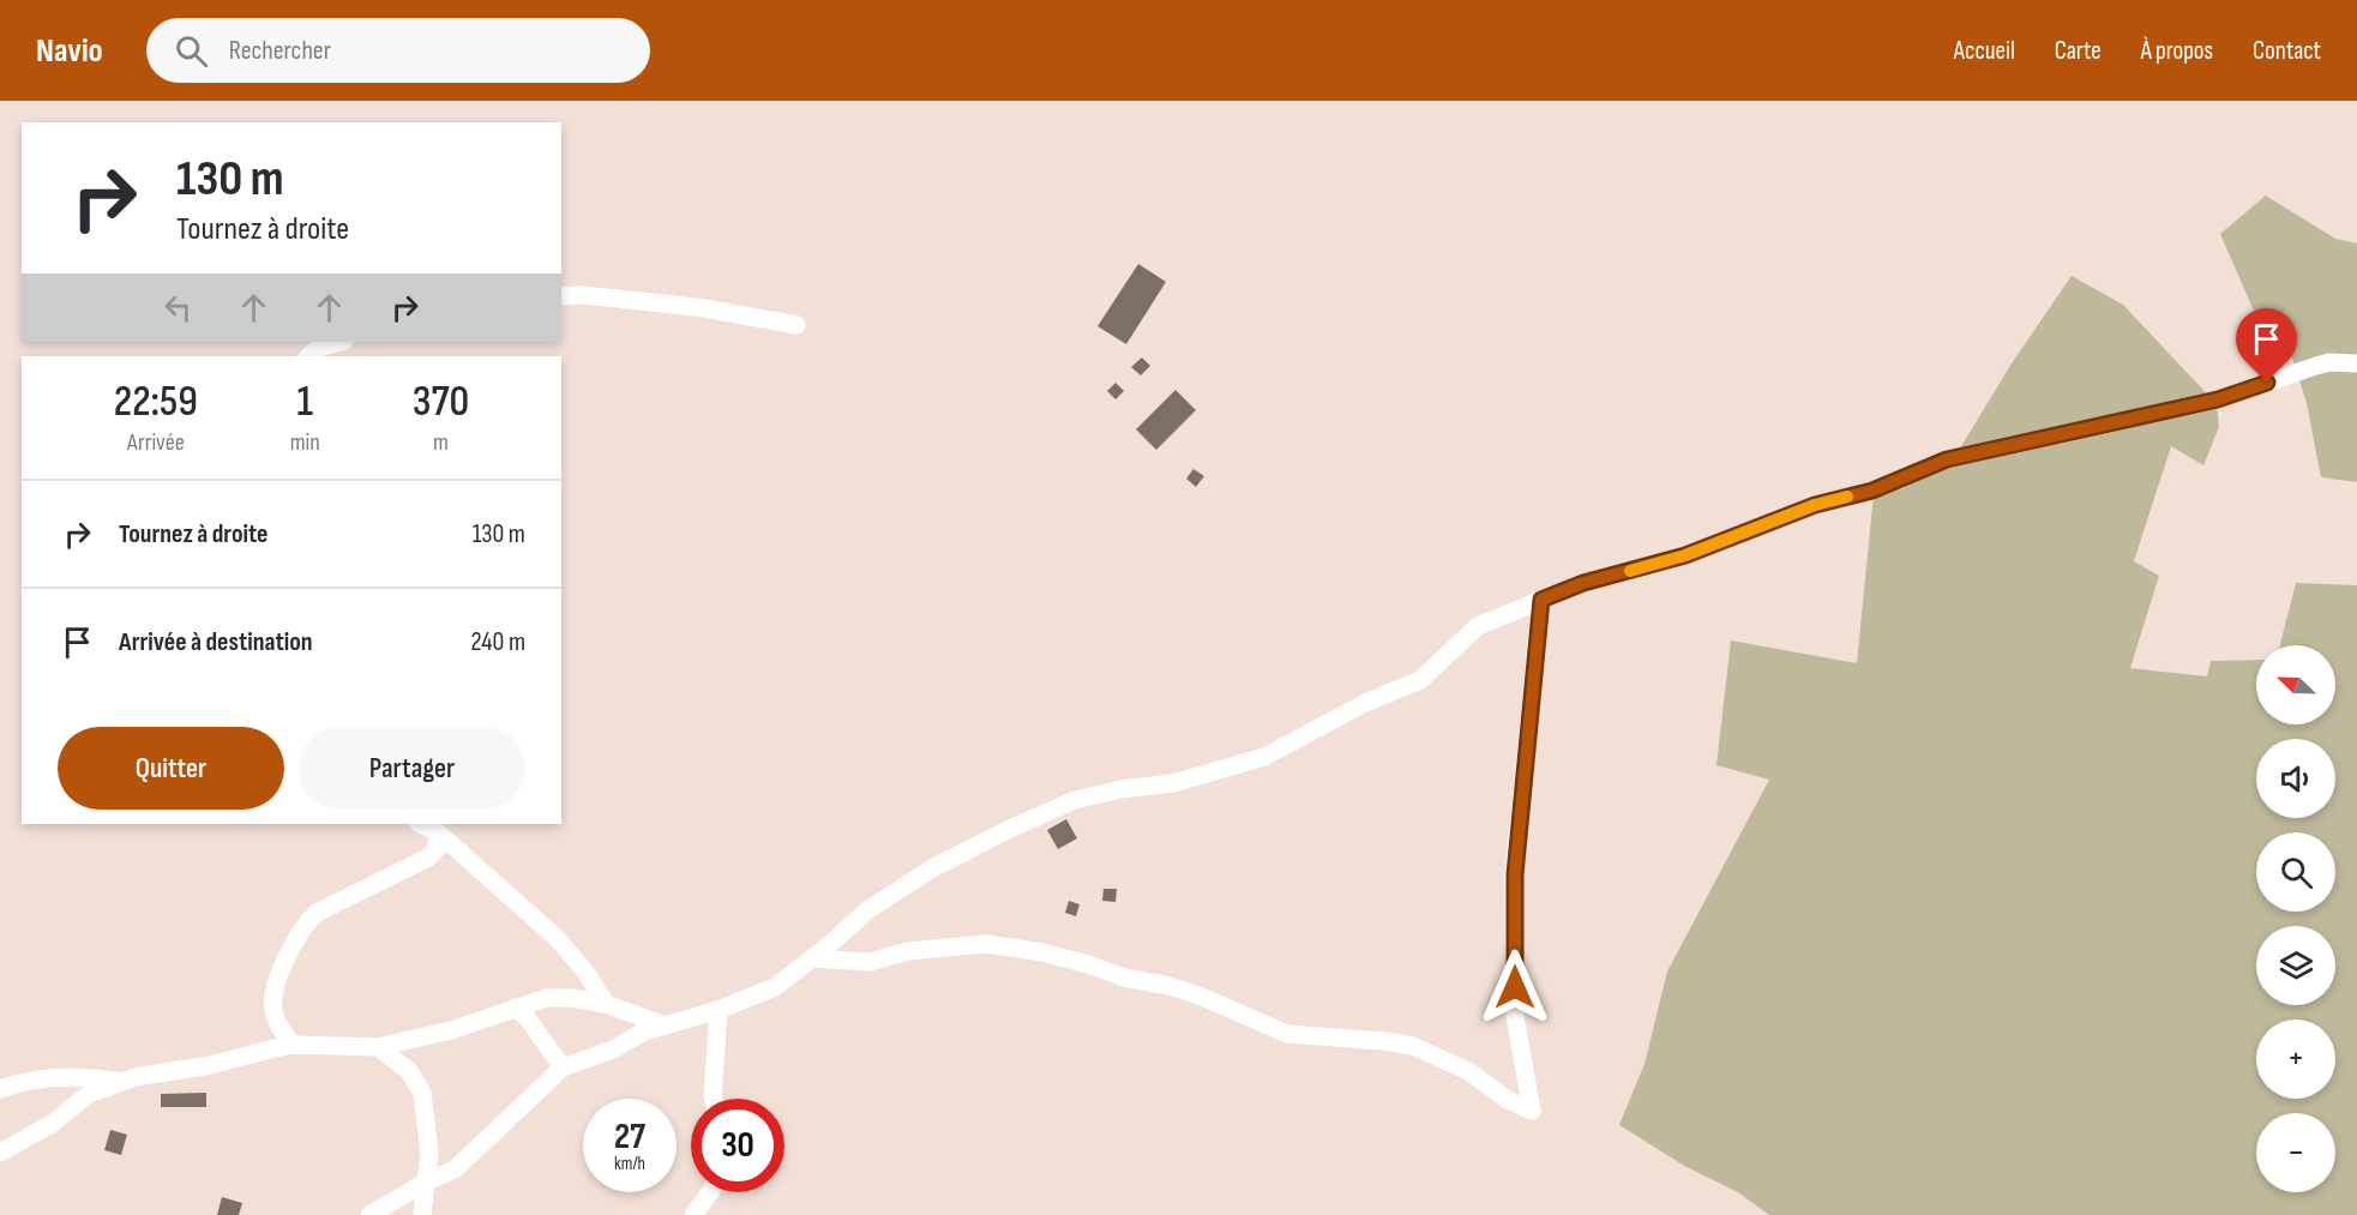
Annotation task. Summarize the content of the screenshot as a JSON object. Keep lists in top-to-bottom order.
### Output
{
  "north": "top left",
  "page": {
    "header": "Navio",
    "search": "Rechercher",
    "nav": [
      "Accueil",
      "Carte",
      "À propos",
      "Contact"
    ],
    "turn": ["130 m", "Tournez à droite"],
    "eta": [
      "22:59",
      "Arrivée",
      "1",
      "min",
      "370",
      "m"
    ],
    "list": [
      {
        "name": "Tournez à droite",
        "value": "130 m"
      },
      {
        "name": "Arrivée à destination",
        "value": "240 m"
      }
    ],
    "map_buttons": ["+", "−"],
    "buttons": ["Quitter", "Partager"],
    "speed": "27 km/h",
    "limit": "30"
  }
}
